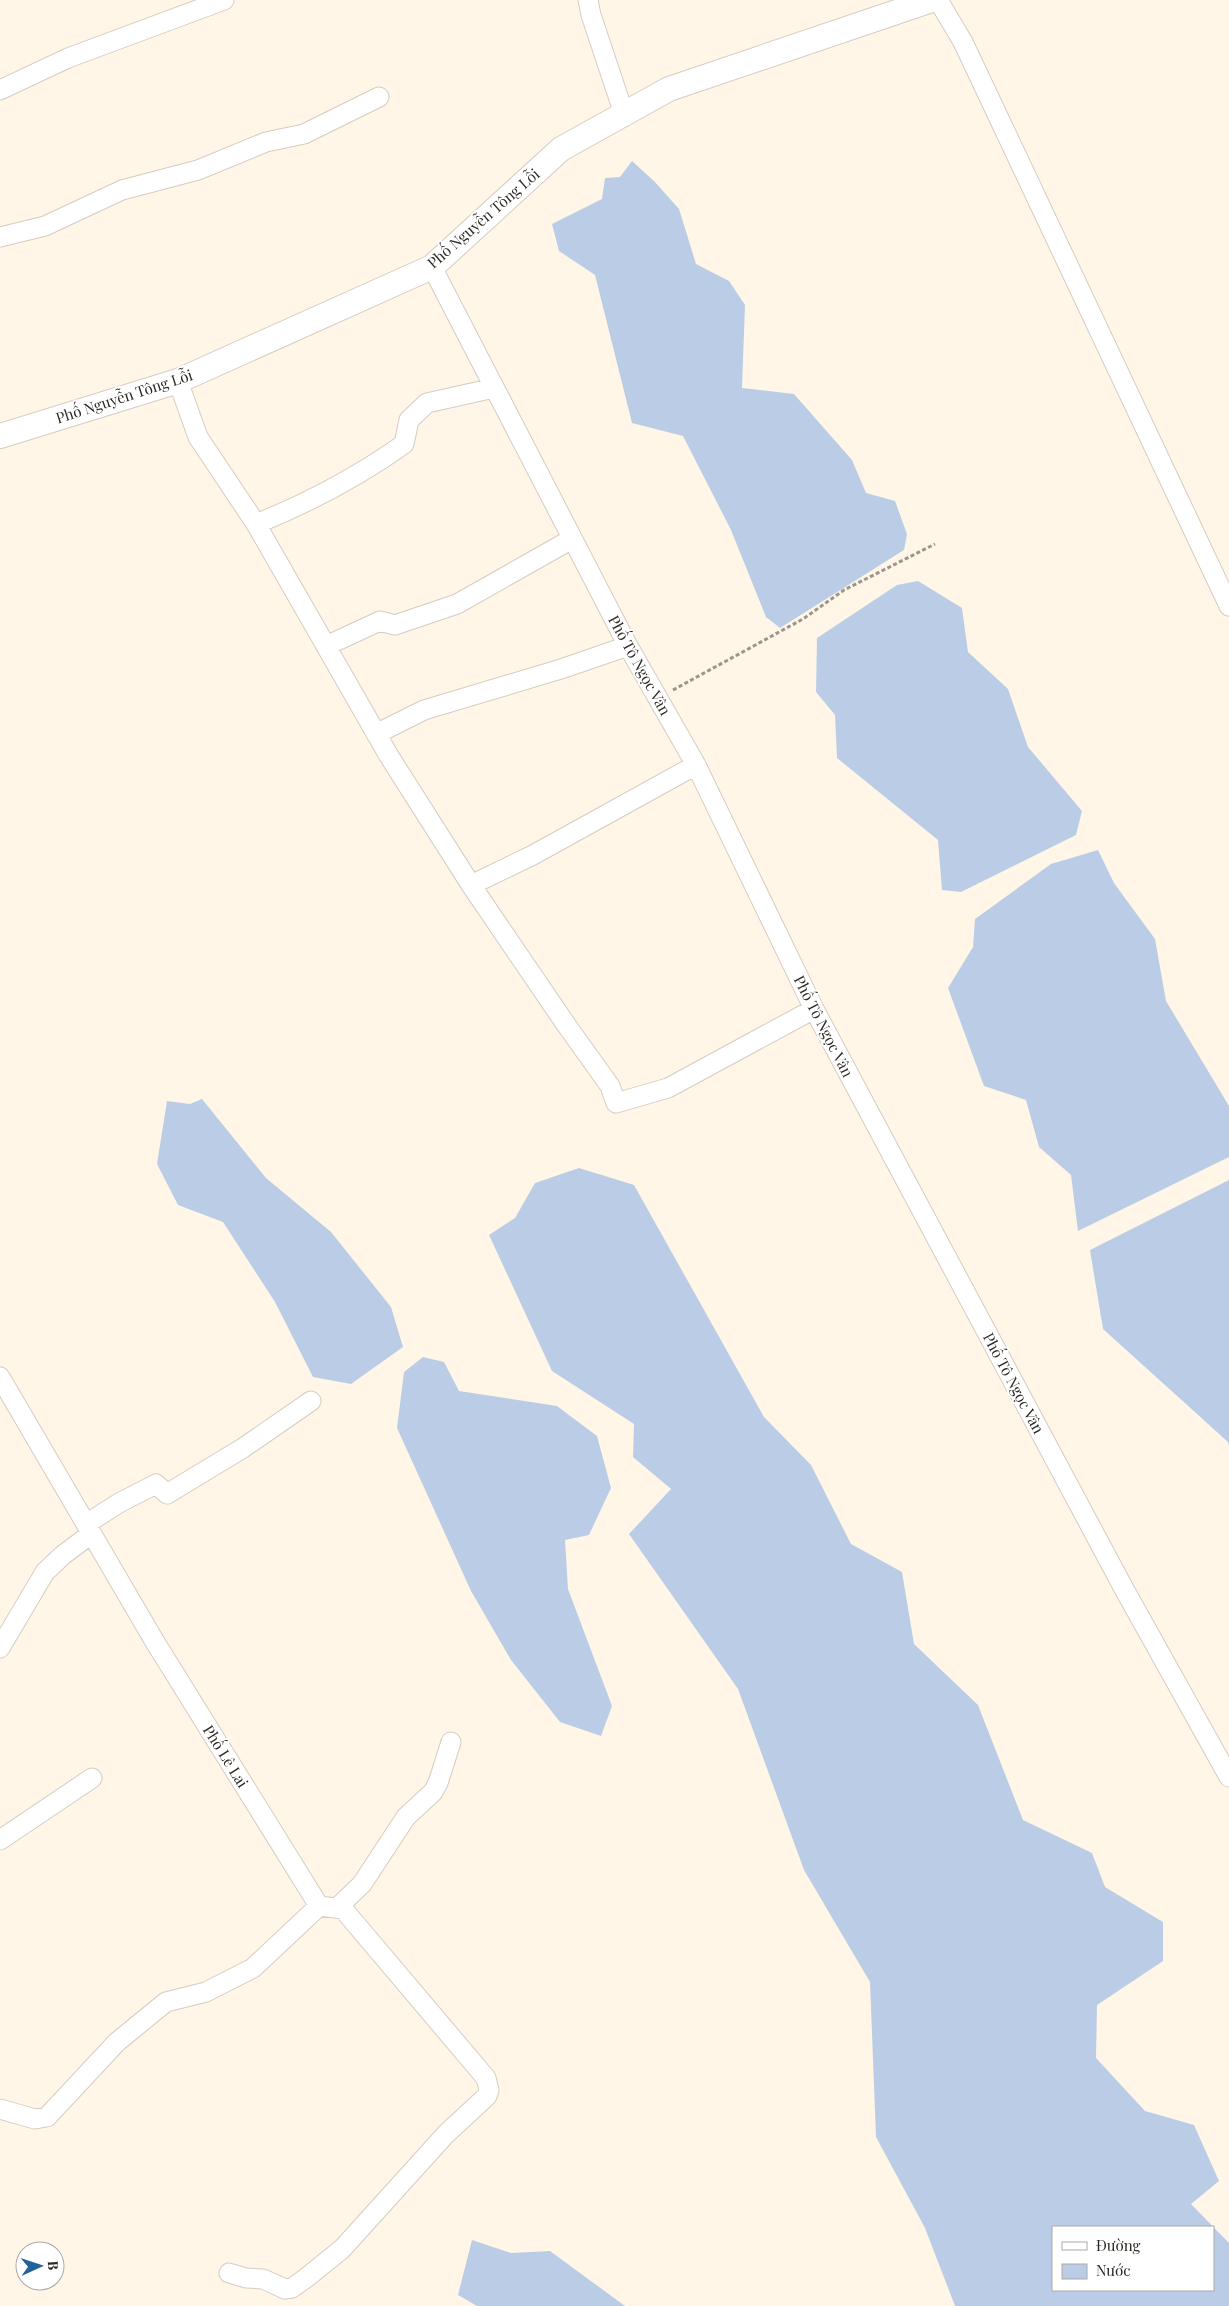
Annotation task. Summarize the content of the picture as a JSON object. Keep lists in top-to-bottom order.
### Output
{
  "streets": {
    "street": ["Phố Nguyễn Tông Lỗi", "Phố Tô Ngọc Vân", "Phố Lê Lai"]
  },
  "crossings": [
    ["Phố Nguyễn Tông Lỗi", "Phố Tô Ngọc Vân"]
  ],
  "legend": ["Đường", "Nước"],
  "north": "right"
}
